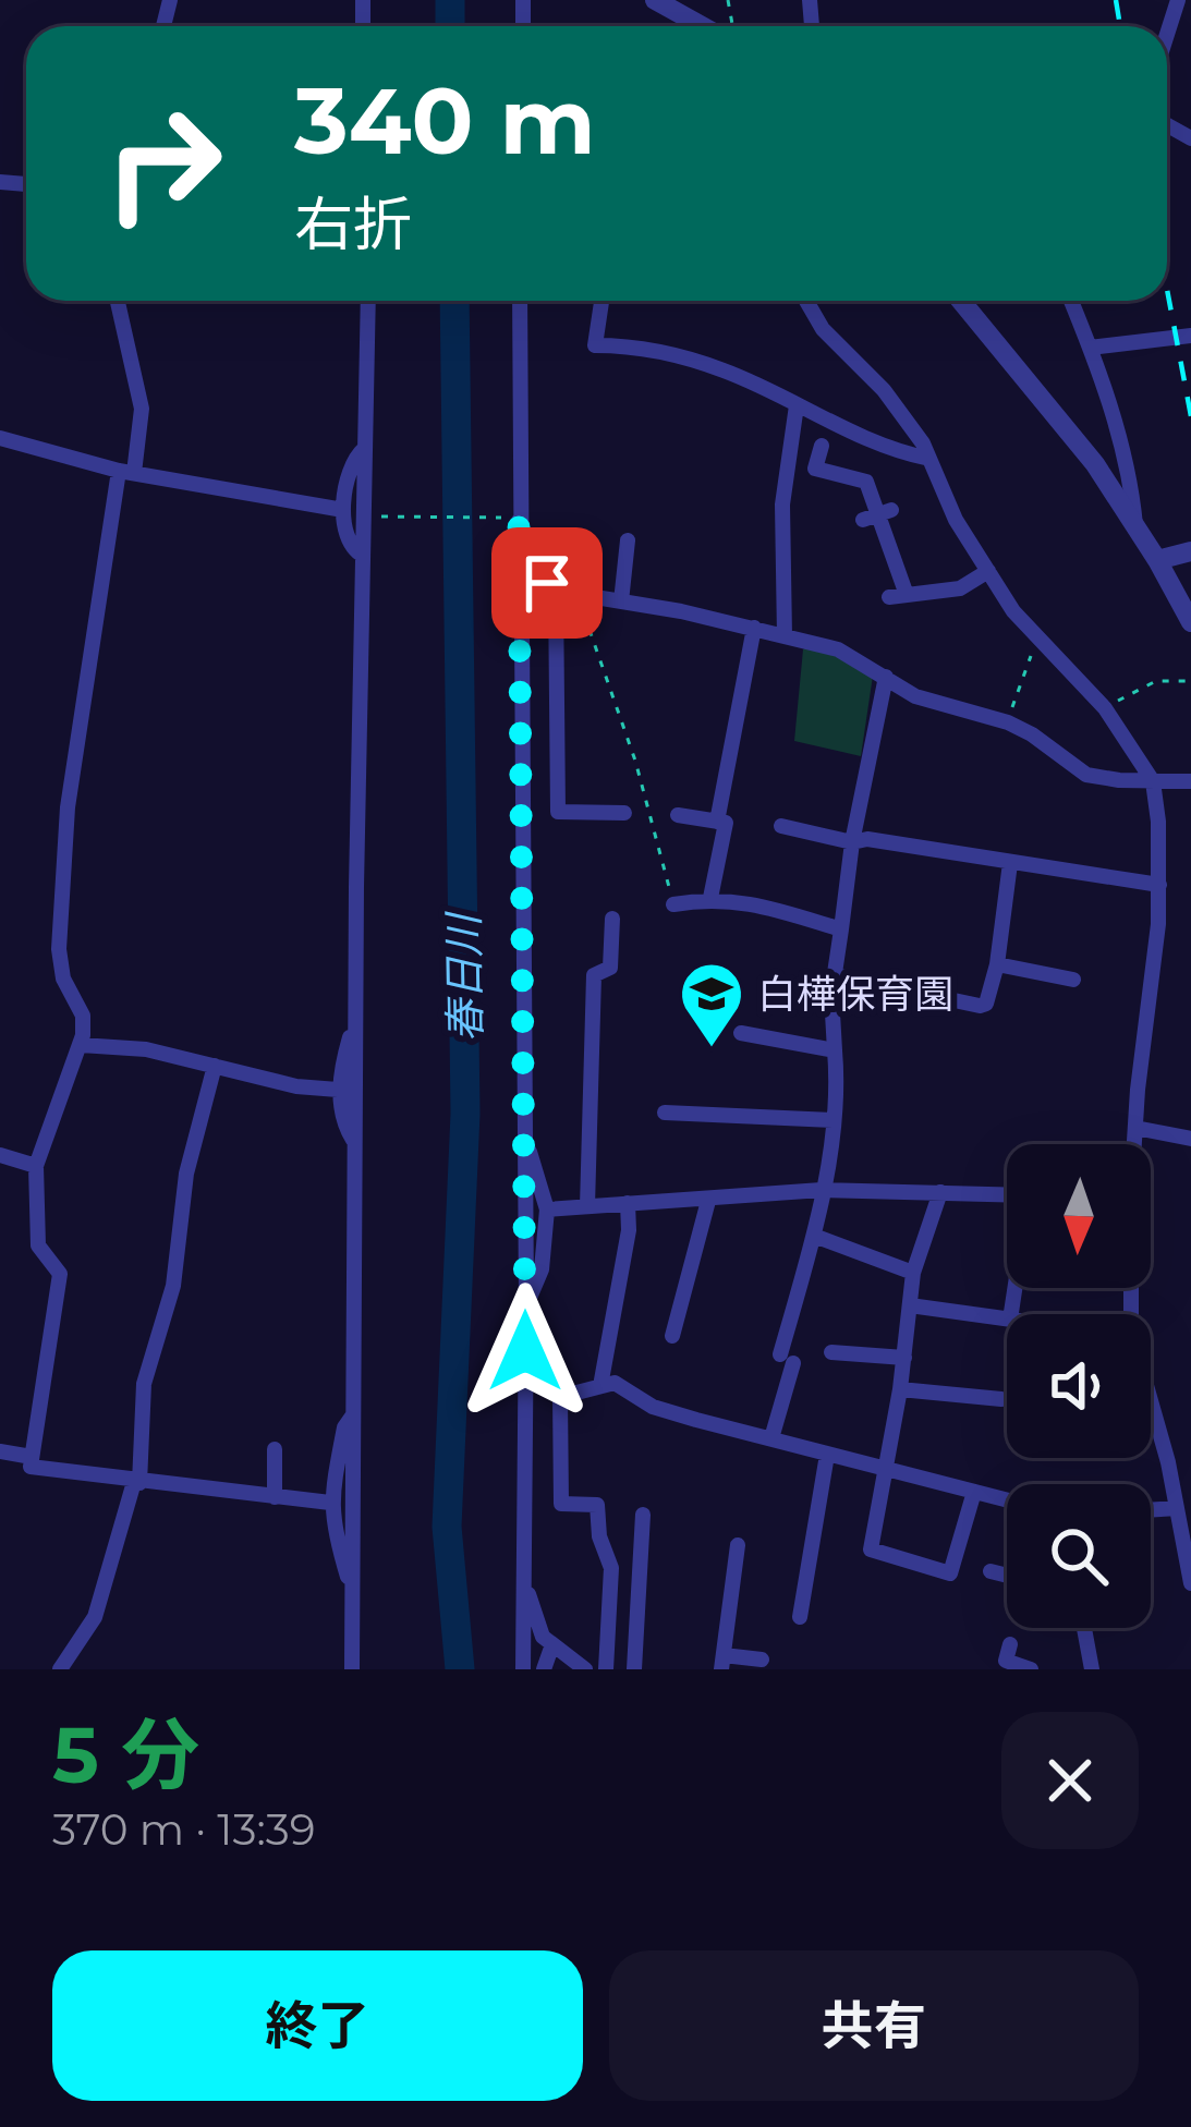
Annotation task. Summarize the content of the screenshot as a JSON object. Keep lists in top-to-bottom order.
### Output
{
  "water": ["春日川"],
  "places": {
    "school or university": ["白樺保育園"]
  },
  "north": "bottom",
  "page": {
    "turn": ["340 m", "右折"],
    "heading": ["5 分", "370 m · 13:39"],
    "buttons": ["終了", "共有"]
  }
}
